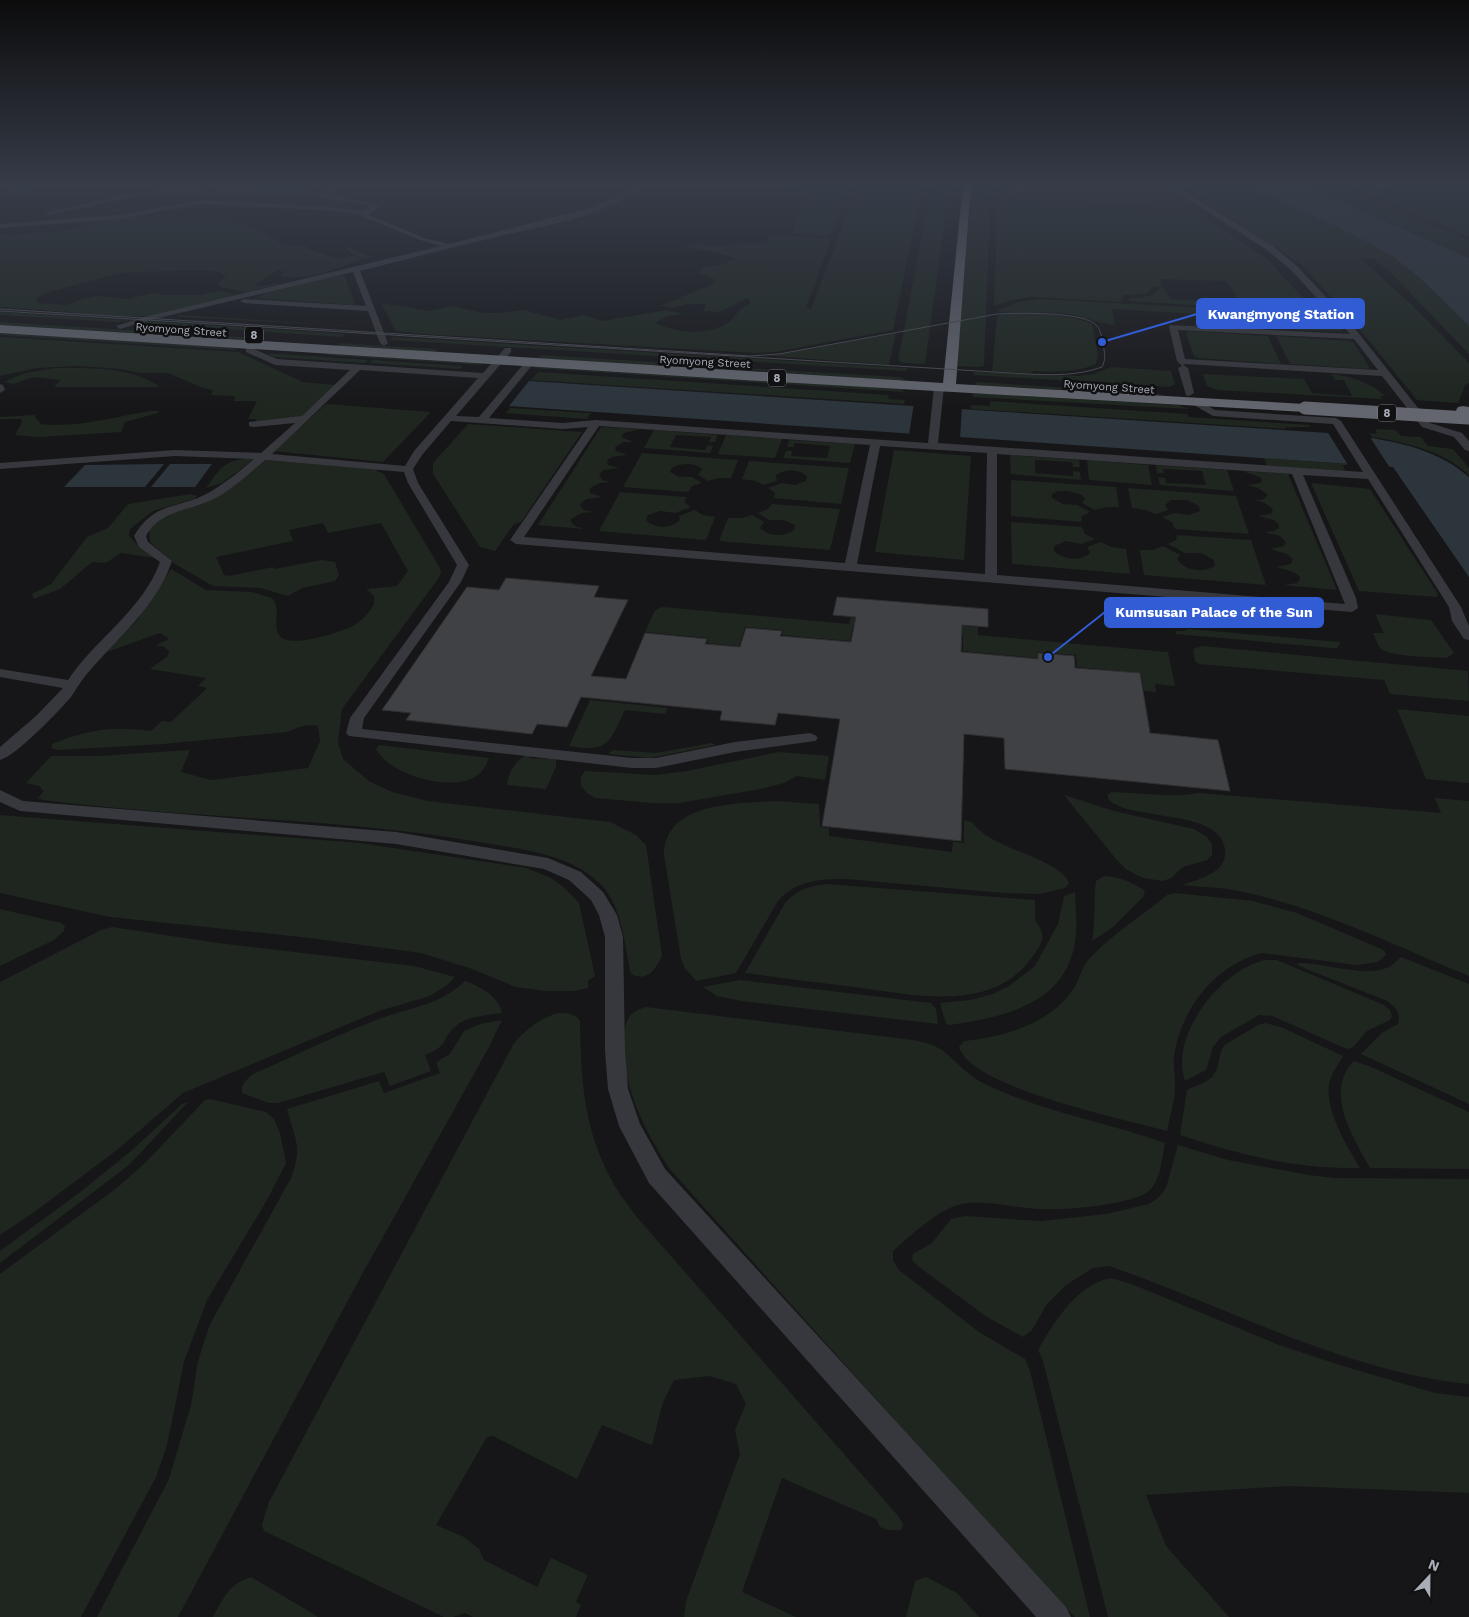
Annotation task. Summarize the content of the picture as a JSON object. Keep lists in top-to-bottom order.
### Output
{
  "streets": {
    "highway": ["Ryomyong Street", "8"]
  },
  "places": ["Kwangmyong Station", "Kumsusan Palace of the Sun"],
  "north": "top"
}
